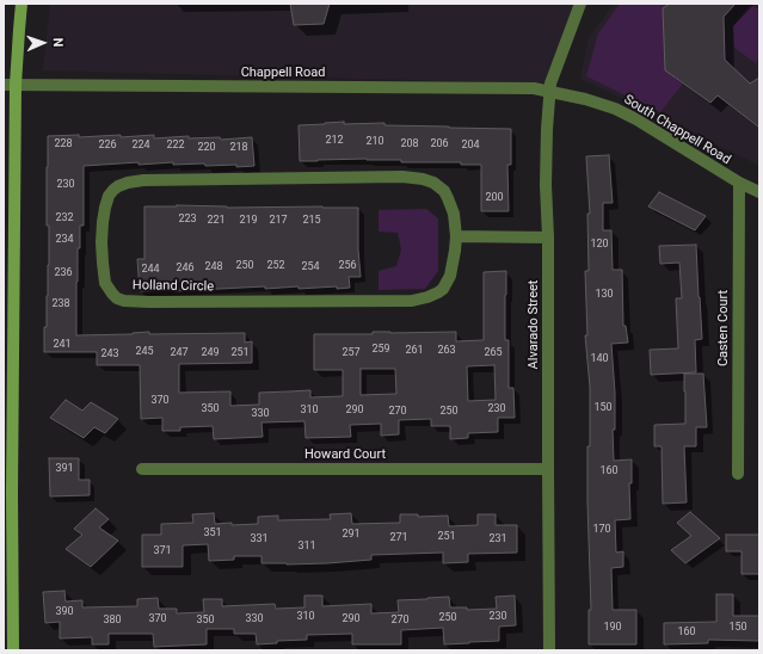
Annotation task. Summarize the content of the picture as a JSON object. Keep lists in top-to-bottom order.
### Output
{
  "streets": {
    "street": [
      "Chappell Road",
      "South Chappell Road",
      "Holland Circle",
      "Alvarado Street",
      "Casten Court",
      "Howard Court"
    ]
  },
  "crossings": [
    ["Chappell Road", "South Chappell Road"],
    ["Chappell Road", "Alvarado Street"],
    ["South Chappell Road", "Alvarado Street"],
    ["South Chappell Road", "Casten Court"],
    ["Alvarado Street", "Howard Court"]
  ],
  "house_numbers": [
    "212",
    "210",
    "228",
    "208",
    "206",
    "226",
    "224",
    "222",
    "204",
    "220",
    "218",
    "230",
    "200",
    "232",
    "223",
    "221",
    "219",
    "217",
    "215",
    "234",
    "120",
    "250",
    "252",
    "256",
    "248",
    "254",
    "246",
    "244",
    "236",
    "130",
    "238",
    "241",
    "259",
    "261",
    "263",
    "245",
    "247",
    "249",
    "251",
    "257",
    "265",
    "243",
    "140",
    "370",
    "150",
    "350",
    "230",
    "310",
    "290",
    "270",
    "250",
    "330",
    "391",
    "160",
    "170",
    "351",
    "291",
    "251",
    "271",
    "331",
    "231",
    "311",
    "371",
    "390",
    "310",
    "230",
    "250",
    "370",
    "330",
    "290",
    "380",
    "350",
    "270",
    "190",
    "150",
    "160"
  ],
  "north": "right"
}
